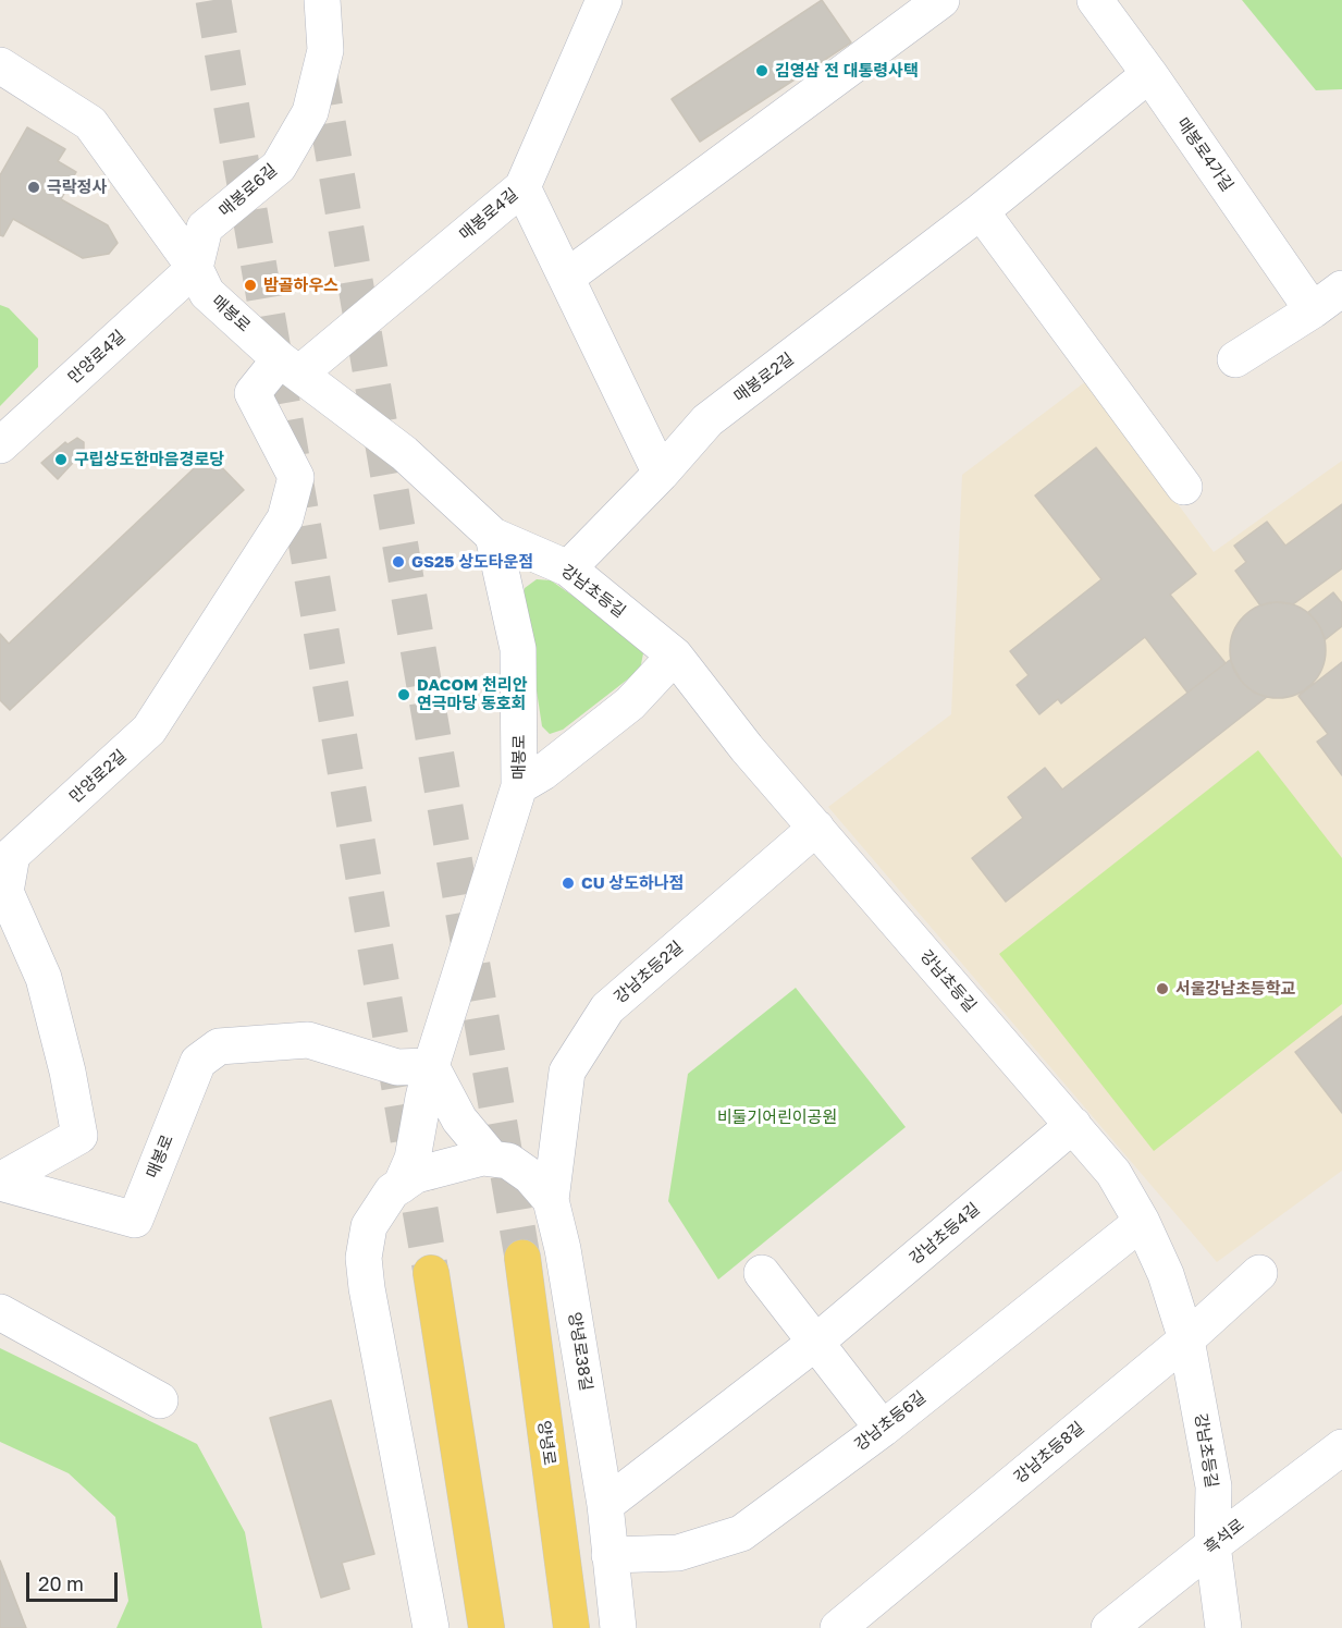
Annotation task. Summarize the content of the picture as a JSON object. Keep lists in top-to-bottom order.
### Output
{
  "streets": {
    "main road": ["양녕로"],
    "street": [
      "매봉로4가길",
      "매봉로6길",
      "매봉로4길",
      "매봉로",
      "만양로4길",
      "매봉로2길",
      "강남초등길",
      "만양로2길",
      "강남초등2길",
      "강남초등4길",
      "양녕로38길",
      "강남초등6길",
      "강남초등8길",
      "흑석로"
    ]
  },
  "crossings": [
    ["매봉로4가길", "매봉로2길"],
    ["매봉로6길", "매봉로"],
    ["매봉로6길", "만양로4길"],
    ["매봉로4길", "매봉로"],
    ["매봉로4길", "만양로2길"],
    ["매봉로", "만양로4길"],
    ["매봉로", "강남초등길"],
    ["매봉로", "만양로2길"],
    ["매봉로2길", "강남초등길"],
    ["강남초등길", "강남초등2길"],
    ["강남초등길", "강남초등4길"],
    ["강남초등길", "강남초등6길"],
    ["강남초등길", "강남초등8길"],
    ["강남초등길", "흑석로"],
    ["강남초등2길", "양녕로38길"],
    ["강남초등4길", "양녕로38길"],
    ["양녕로38길", "강남초등6길"]
  ],
  "parks": ["비둘기어린이공원"],
  "places": [
    "김영삼 전 대통령사택",
    "극락정사",
    "밤골하우스",
    "구립상도한마음경로당",
    "GS25 상도타운점",
    "DACOM 천리안 연극마당 동호회",
    "CU 상도하나점",
    "서울강남초등학교"
  ],
  "scale_bar": "20 m"
}
